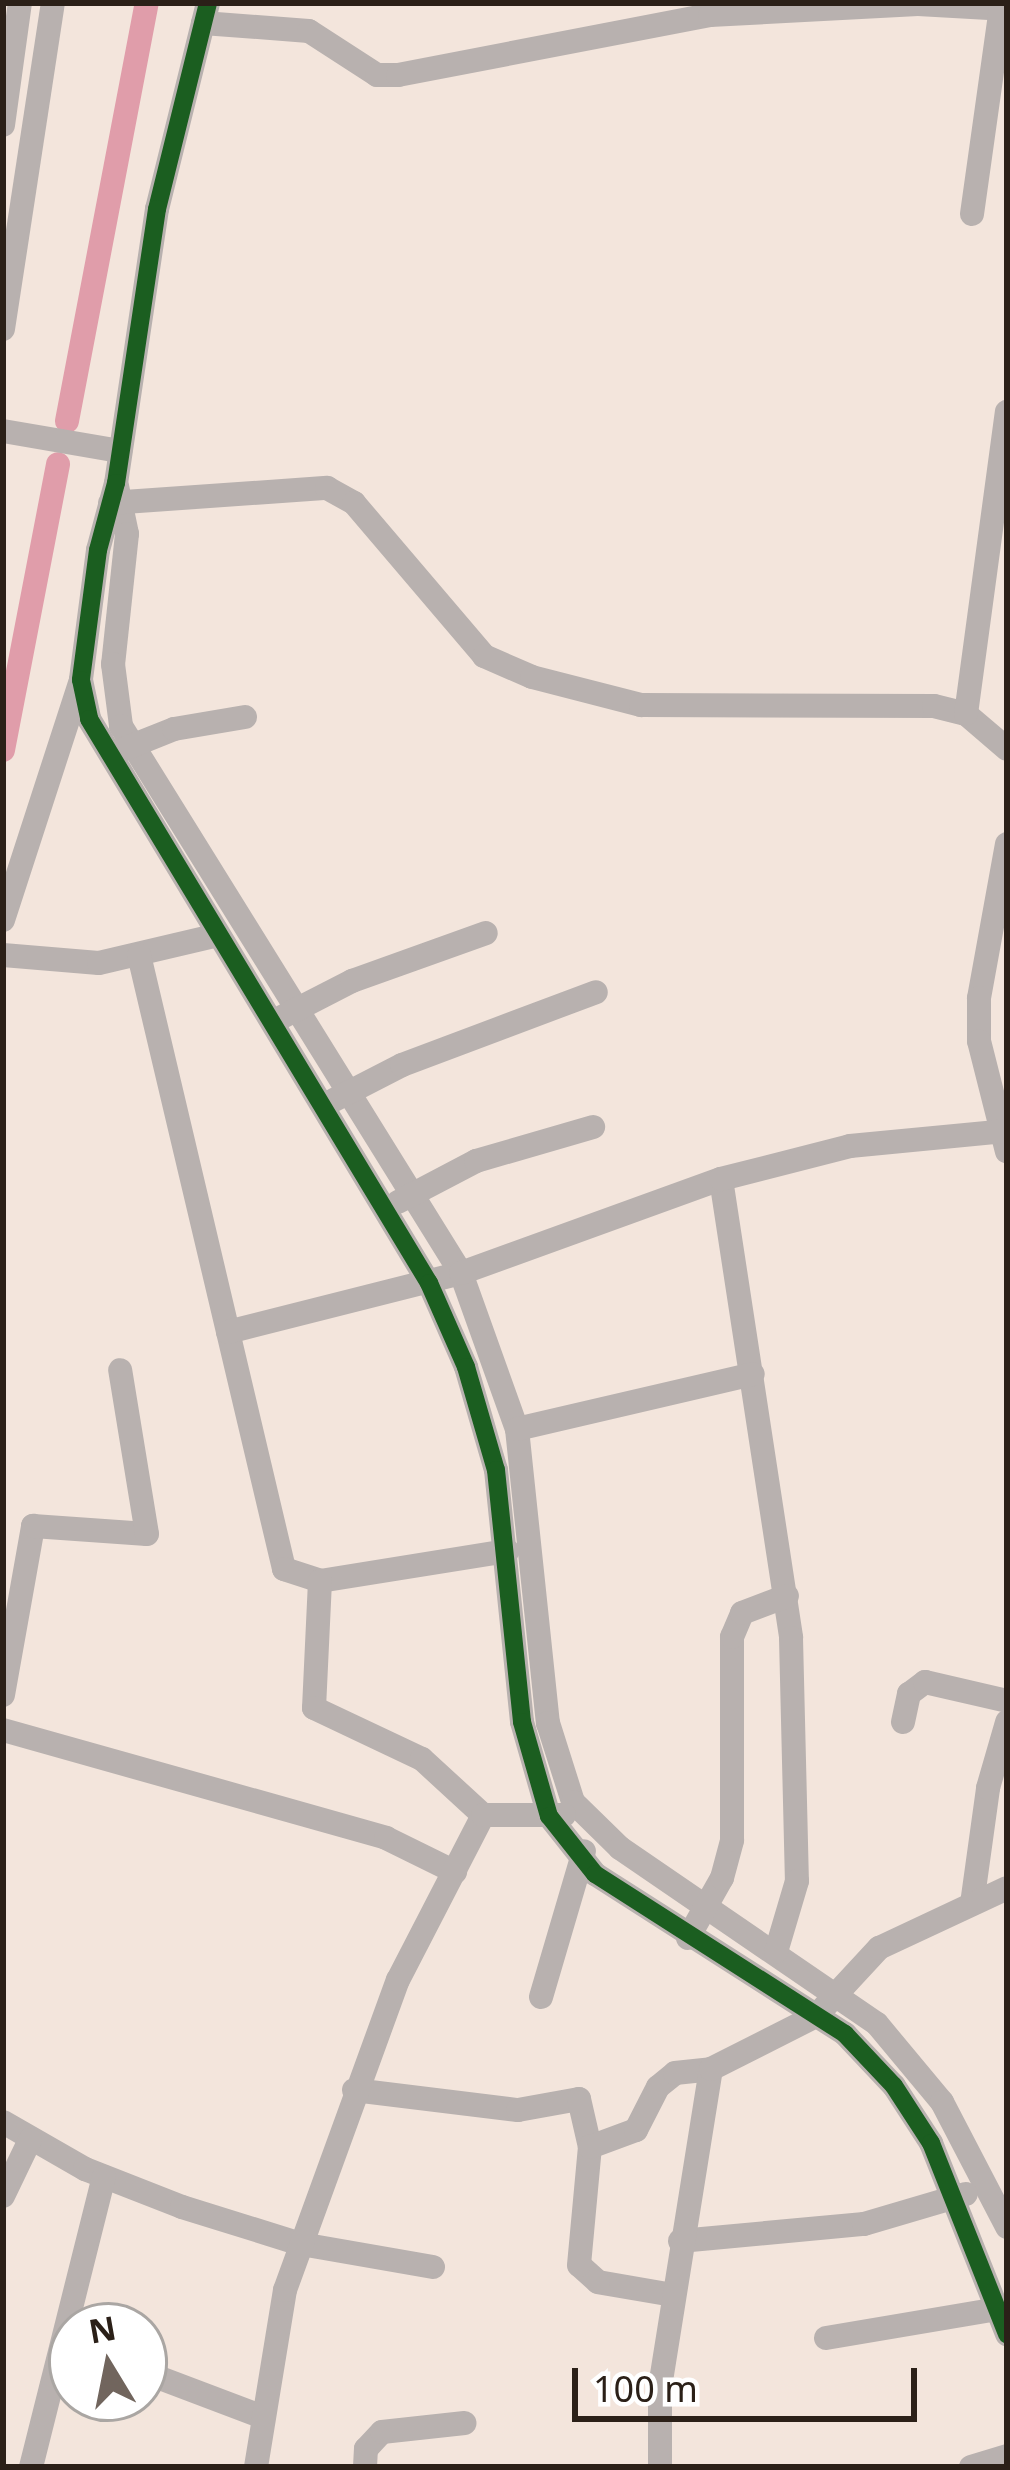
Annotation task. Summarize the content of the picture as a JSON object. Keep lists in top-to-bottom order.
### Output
{
  "scale_bar": "100 m",
  "north": "top"
}
